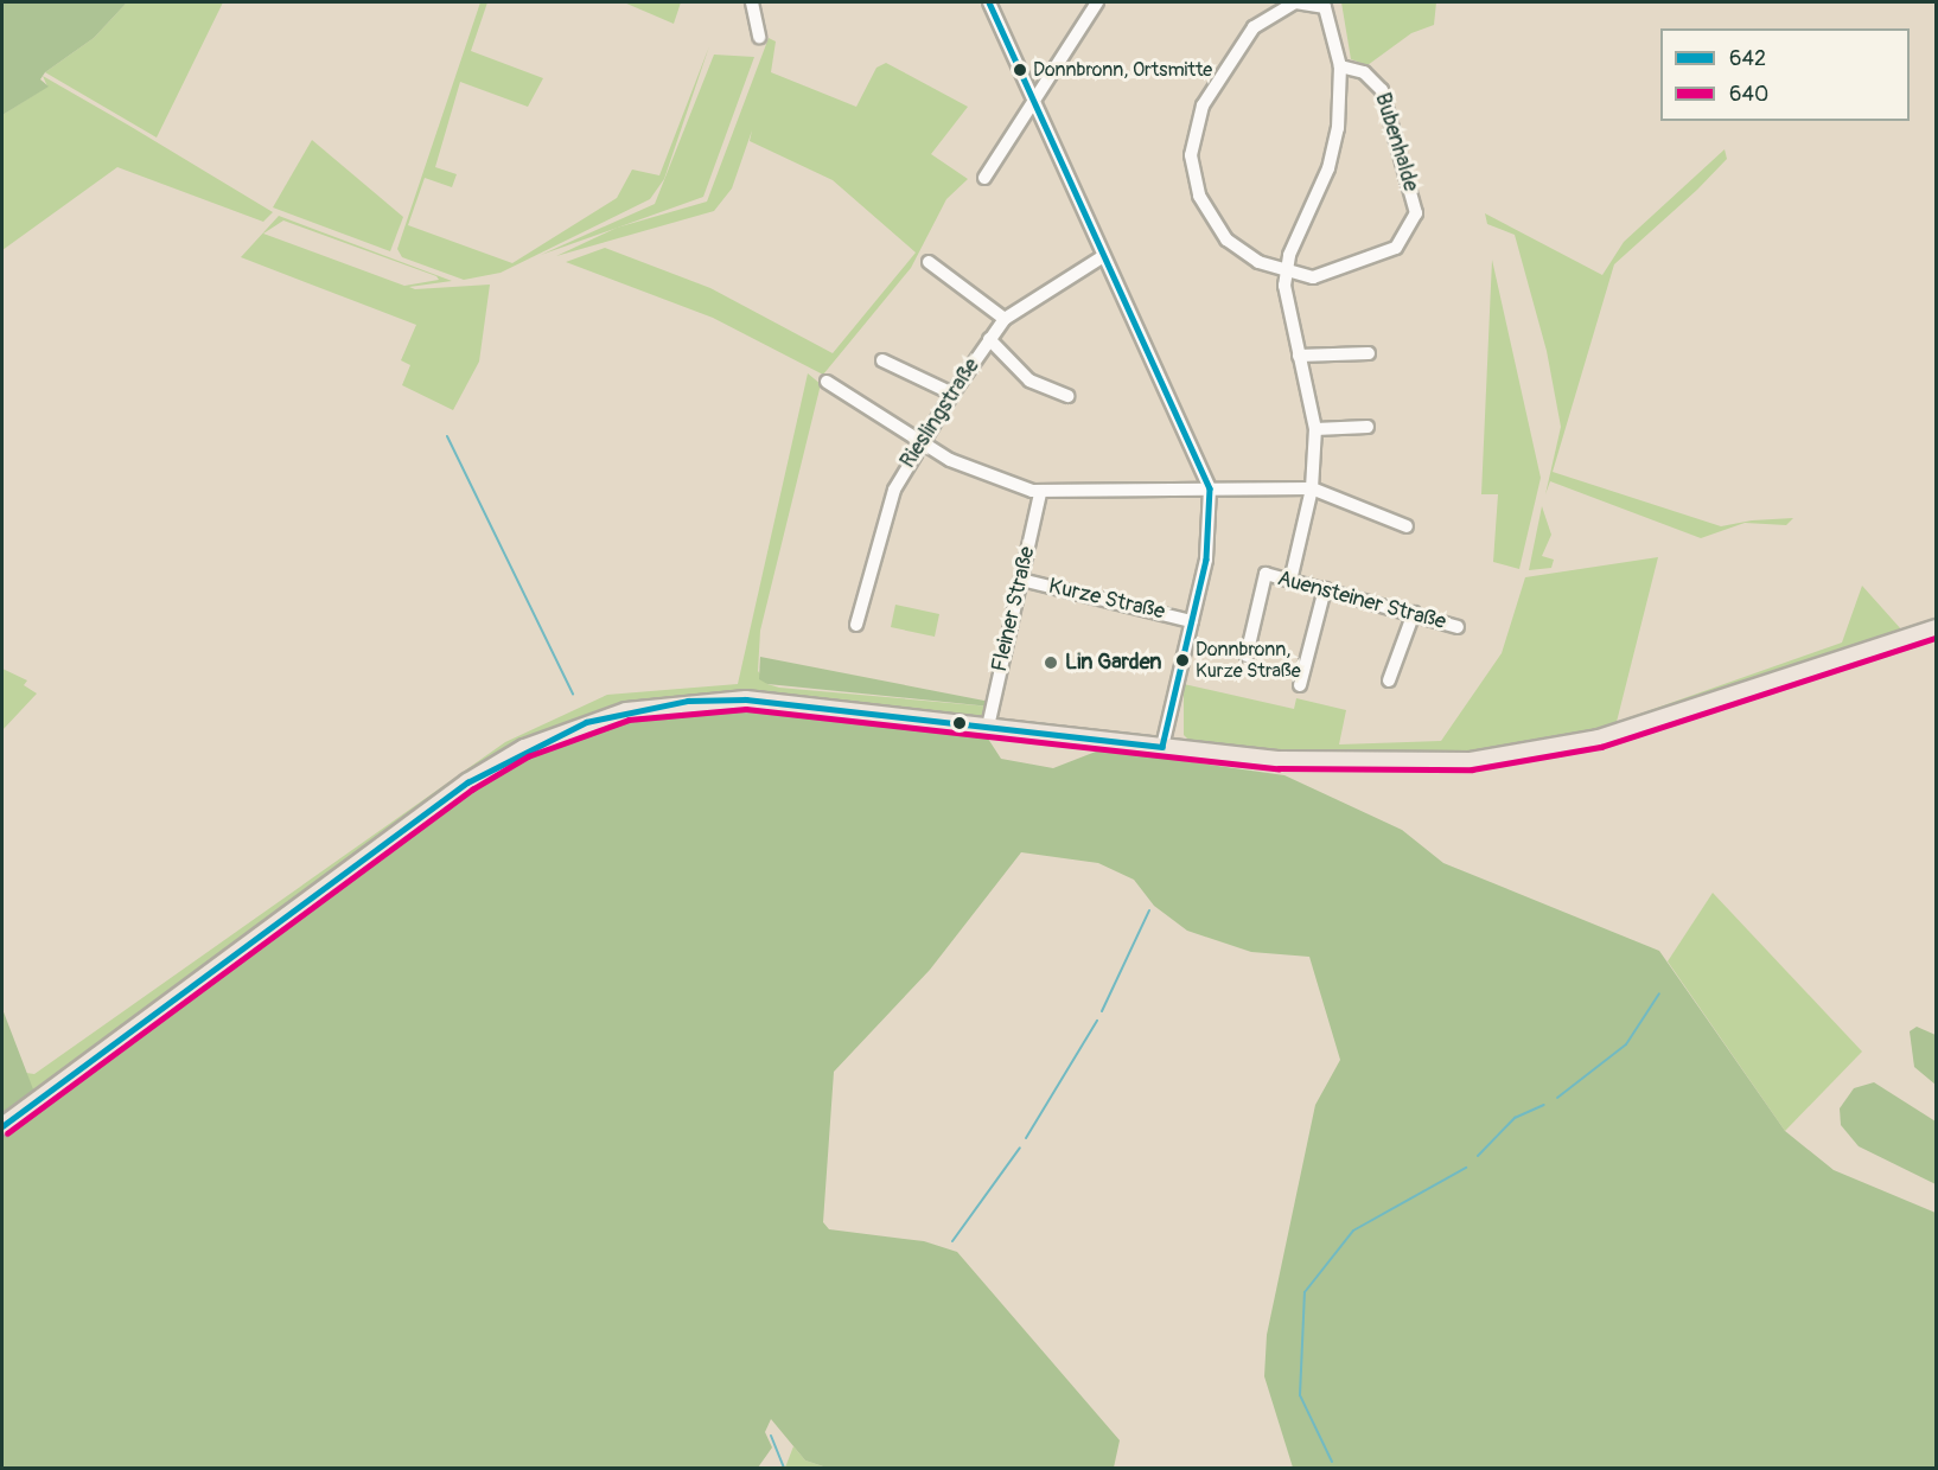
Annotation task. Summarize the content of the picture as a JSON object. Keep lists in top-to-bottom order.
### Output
{
  "streets": {
    "street": [
      "Bubenhalde",
      "Rieslingstraße",
      "Kurze Straße",
      "Auensteiner Straße",
      "Fleiner Straße"
    ]
  },
  "crossings": [
    ["Kurze Straße", "Fleiner Straße"]
  ],
  "places": ["Donnbronn, Ortsmitte", "Donnbronn, Kurze Straße", "Lin Garden"],
  "lines": ["transit line 642", "transit line 640"],
  "legend": ["642", "640"]
}
